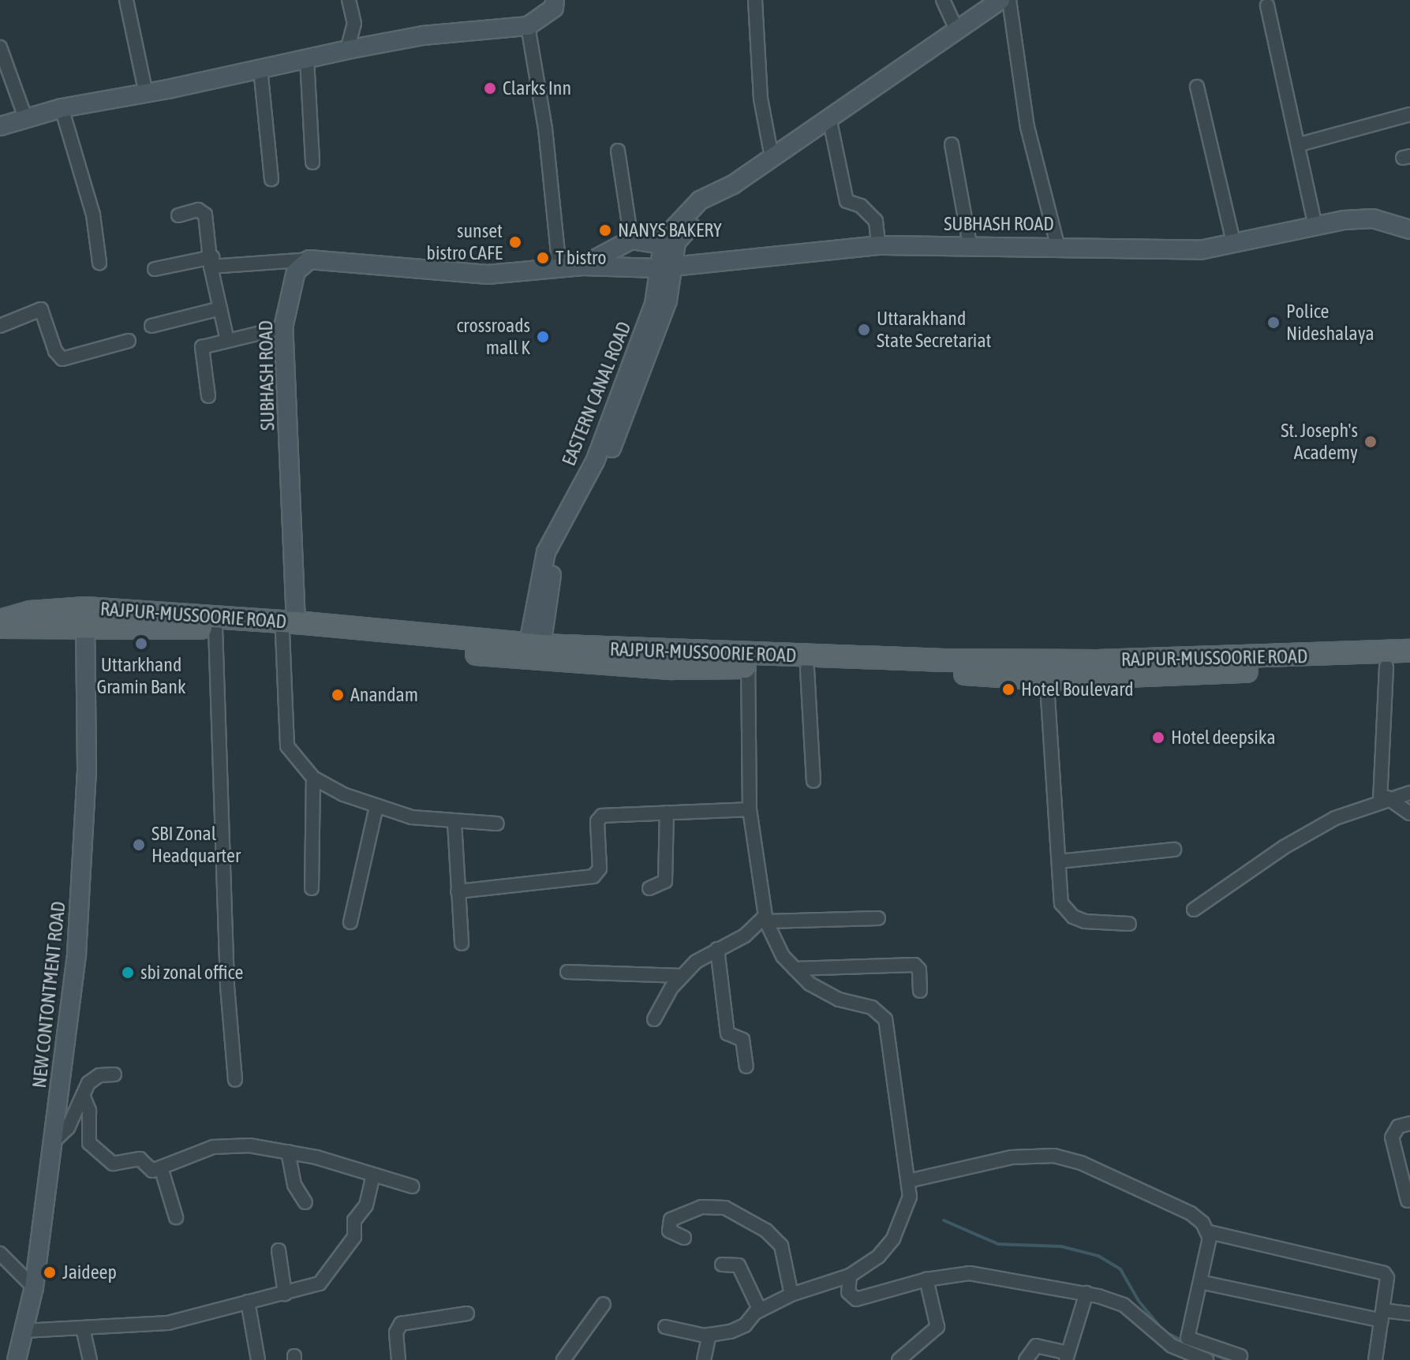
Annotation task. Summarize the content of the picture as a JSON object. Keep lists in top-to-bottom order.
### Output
{
  "streets": {
    "main road": ["RAJPUR-MUSSOORIE ROAD"],
    "street": ["SUBHASH ROAD", "EASTERN CANAL ROAD", "NEW CONTONTMENT ROAD"]
  },
  "crossings": [
    ["SUBHASH ROAD", "EASTERN CANAL ROAD"],
    ["SUBHASH ROAD", "RAJPUR-MUSSOORIE ROAD"],
    ["EASTERN CANAL ROAD", "RAJPUR-MUSSOORIE ROAD"],
    ["RAJPUR-MUSSOORIE ROAD", "NEW CONTONTMENT ROAD"]
  ],
  "places": [
    "Clarks Inn",
    "NANYS BAKERY",
    "sunset bistro CAFE",
    "T bistro",
    "Police Nideshalaya",
    "Uttarakhand State Secretariat",
    "crossroads mall K",
    "St. Joseph's Academy",
    "Uttarkhand Gramin Bank",
    "Hotel Boulevard",
    "Anandam",
    "Hotel deepsika",
    "SBI Zonal Headquarter",
    "sbi zonal office",
    "Jaideep"
  ]
}
